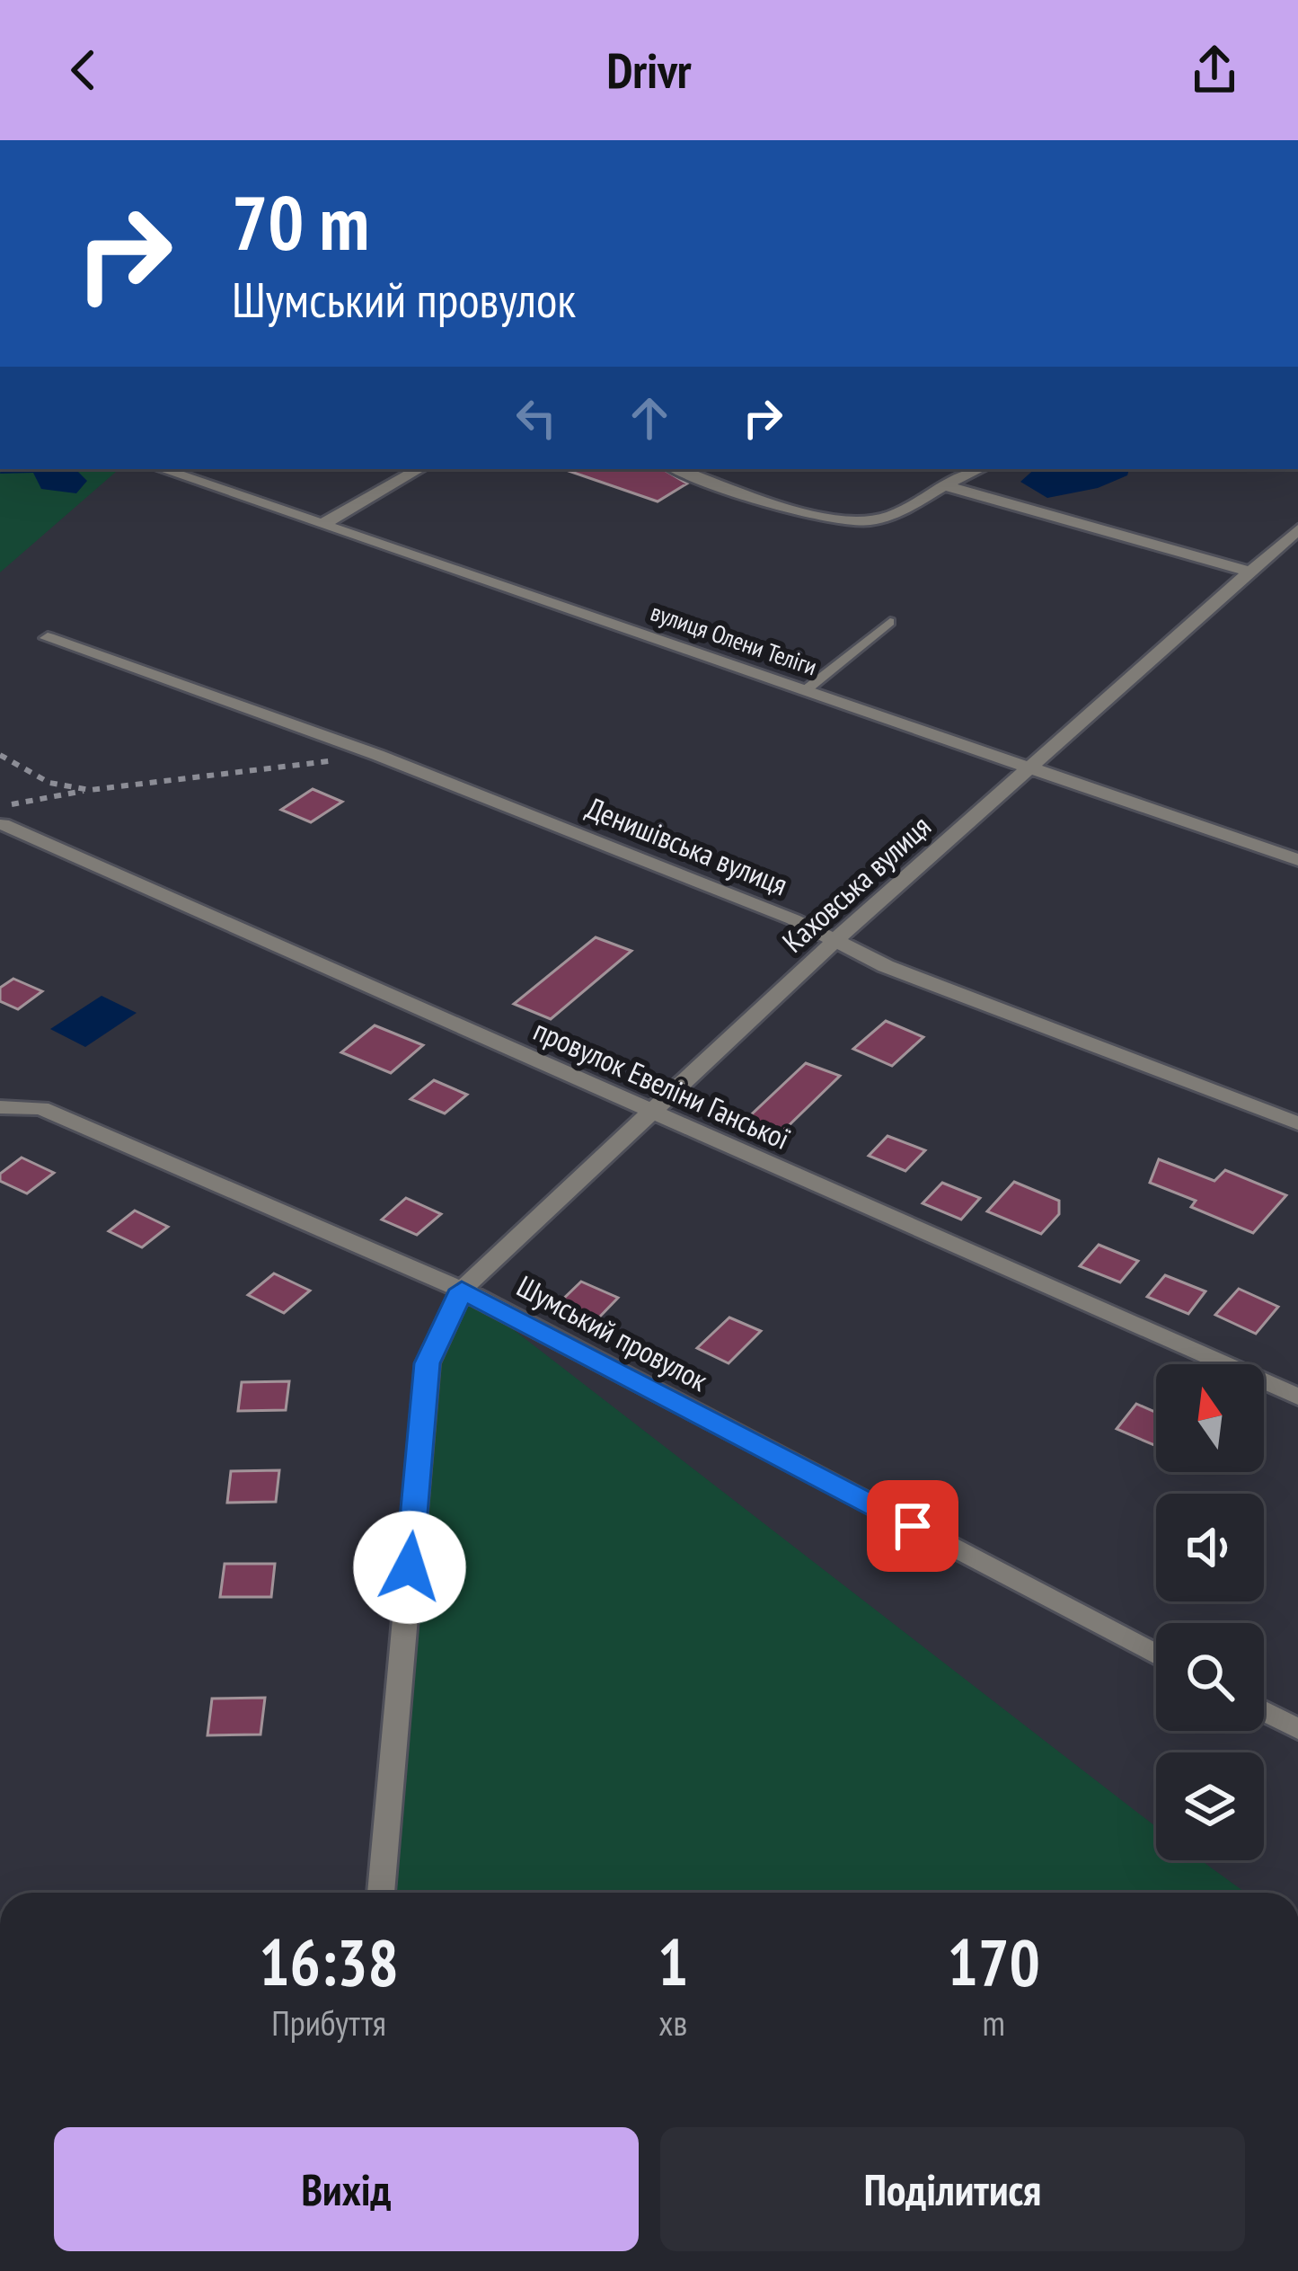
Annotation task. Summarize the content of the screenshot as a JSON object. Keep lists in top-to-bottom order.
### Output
{
  "streets": {
    "street": [
      "вулиця Олени Теліги",
      "Денишівська вулиця",
      "Каховська вулиця",
      "провулок Евеліни Ганської",
      "Шумський провулок"
    ]
  },
  "crossings": [
    ["вулиця Олени Теліги", "Каховська вулиця"],
    ["Денишівська вулиця", "Каховська вулиця"],
    ["Каховська вулиця", "провулок Евеліни Ганської"],
    ["Каховська вулиця", "Шумський провулок"]
  ],
  "north": "top",
  "page": {
    "header": "Drivr",
    "turn": ["70 m", "Шумський провулок"],
    "eta": [
      "16:38",
      "Прибуття",
      "1",
      "хв",
      "170",
      "m"
    ],
    "buttons": ["Вихід", "Поділитися"]
  }
}
